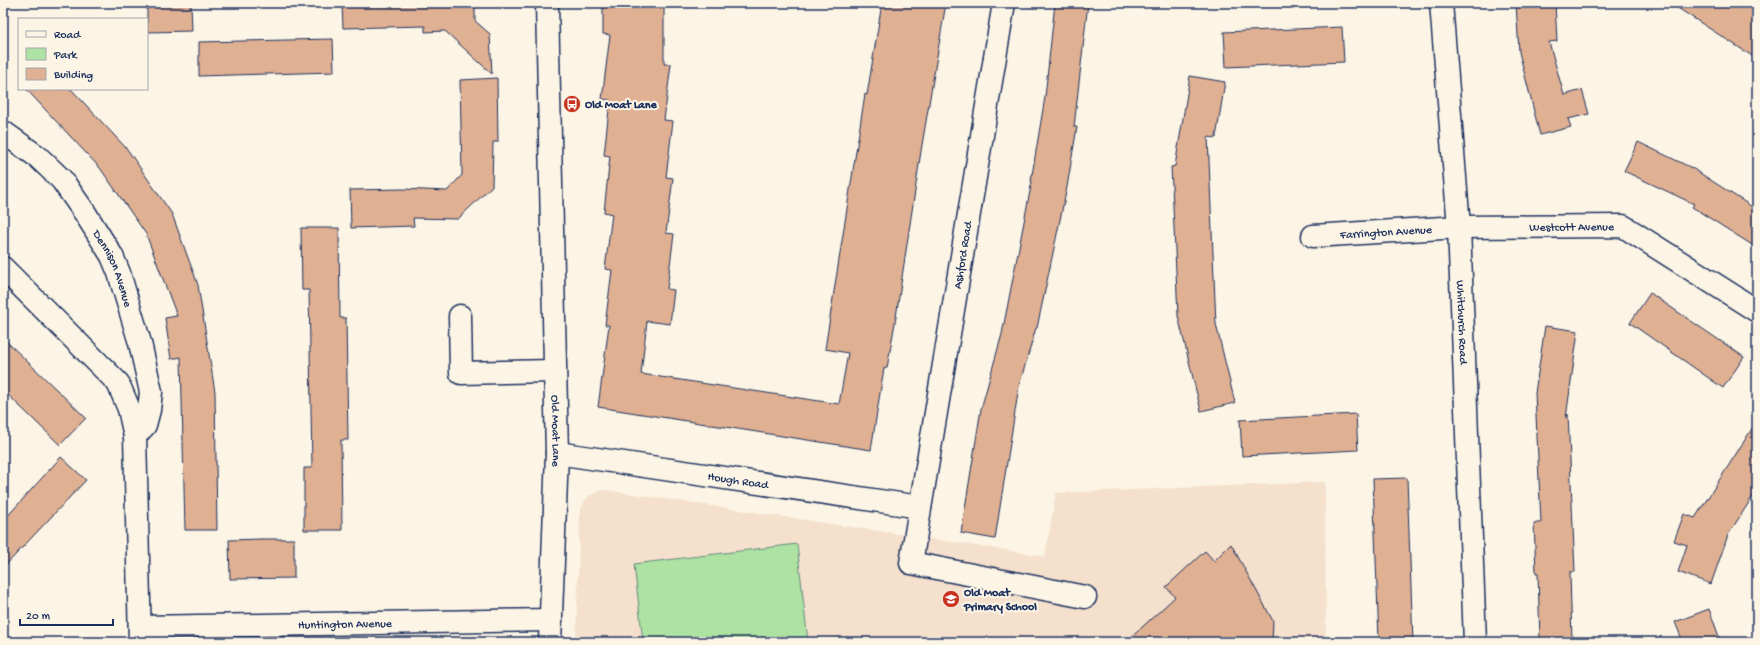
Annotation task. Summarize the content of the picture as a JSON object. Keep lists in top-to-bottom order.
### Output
{
  "streets": {
    "street": [
      "Westcott Avenue",
      "Farrington Avenue",
      "Ashford Road",
      "Dennison Avenue",
      "Whitchurch Road",
      "Old Moat Lane",
      "Hough Road",
      "Huntington Avenue"
    ]
  },
  "crossings": [
    ["Westcott Avenue", "Farrington Avenue"],
    ["Westcott Avenue", "Whitchurch Road"],
    ["Farrington Avenue", "Whitchurch Road"],
    ["Ashford Road", "Hough Road"],
    ["Old Moat Lane", "Hough Road"],
    ["Old Moat Lane", "Huntington Avenue"]
  ],
  "places": {
    "bus stop": ["Old Moat Lane"],
    "school or university": ["Old Moat Primary School"]
  },
  "legend": ["Road", "Park", "Building"],
  "scale_bar": "20 m"
}
